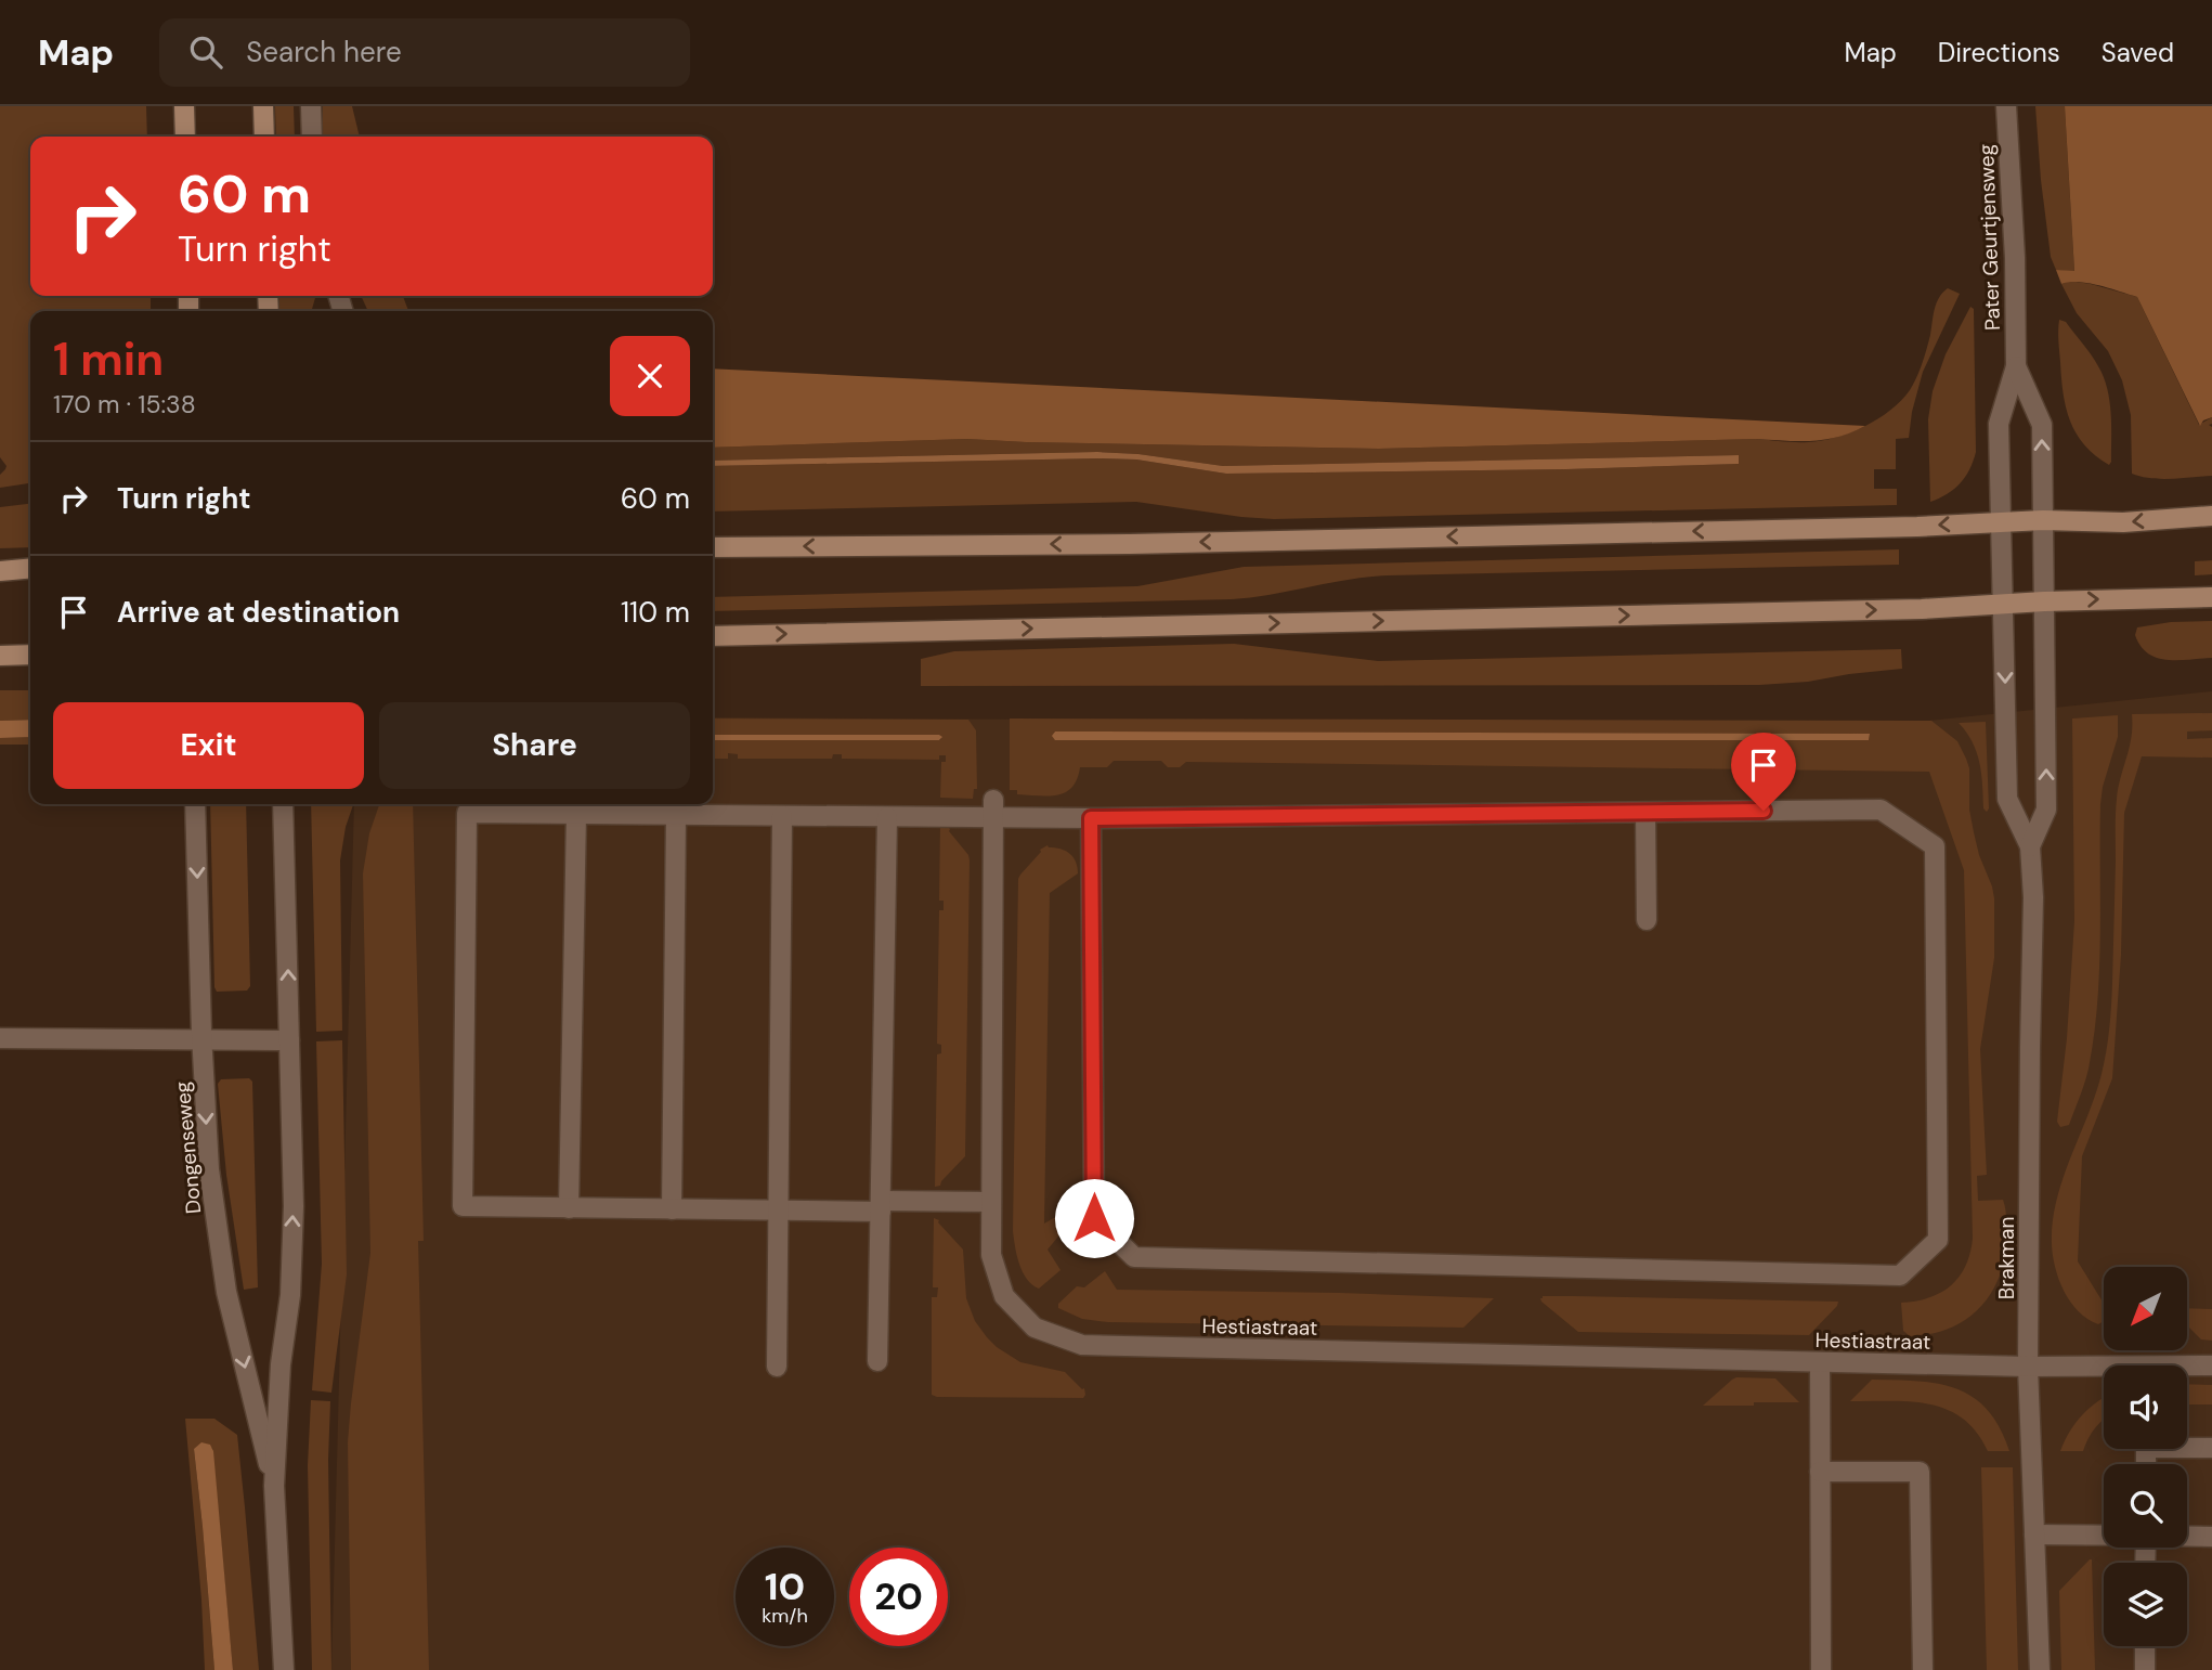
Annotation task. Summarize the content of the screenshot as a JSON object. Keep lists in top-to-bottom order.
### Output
{
  "streets": {
    "street": [
      "Pater Geurtjensweg",
      "Dongenseweg",
      "Brakman",
      "Hestiastraat"
    ]
  },
  "crossings": [
    ["Pater Geurtjensweg", "Brakman"],
    ["Brakman", "Hestiastraat"]
  ],
  "north": "bottom left",
  "page": {
    "header": "Map",
    "search": "Search here",
    "nav": ["Map", "Directions", "Saved"],
    "turn": ["60 m", "Turn right"],
    "heading": ["1 min", "170 m · 15:38"],
    "list": [
      {
        "name": "Turn right",
        "value": "60 m"
      },
      {
        "name": "Arrive at destination",
        "value": "110 m"
      }
    ],
    "buttons": ["Exit", "Share"],
    "speed": "10 km/h",
    "limit": "20"
  }
}
